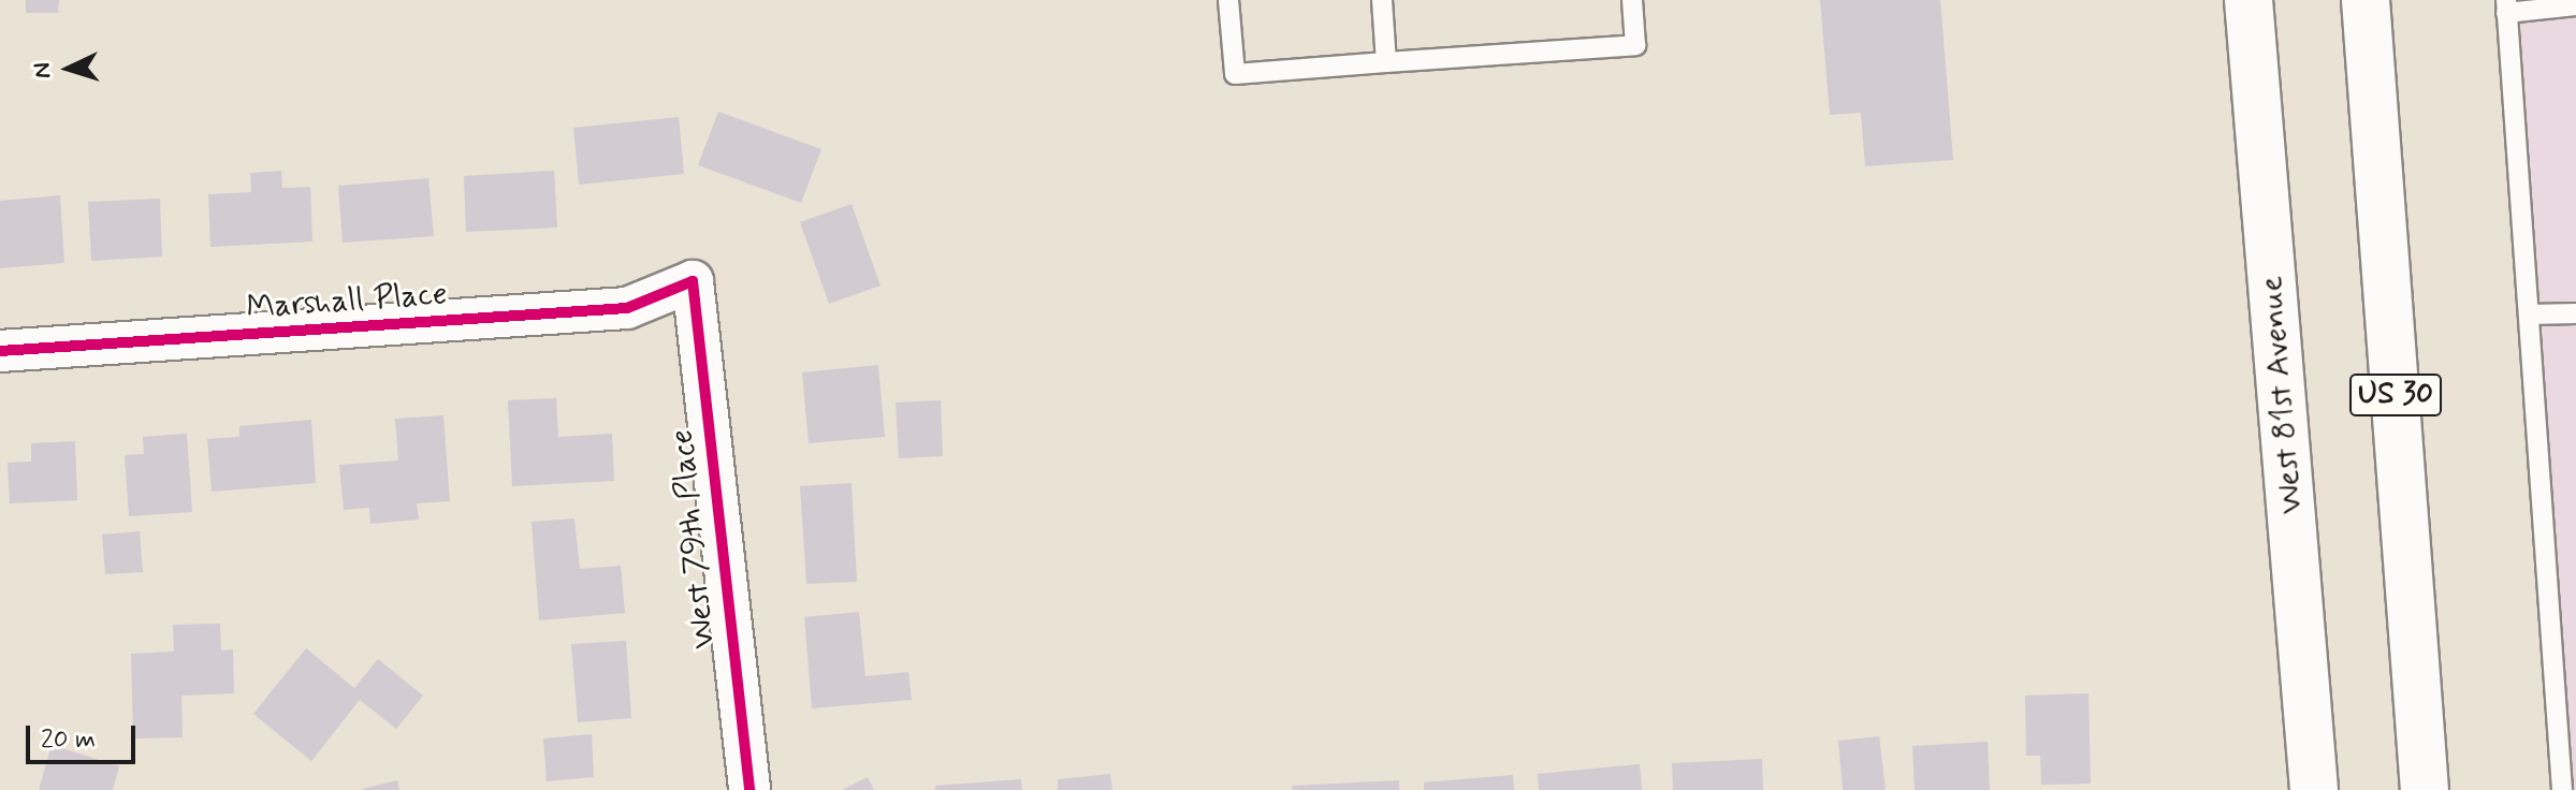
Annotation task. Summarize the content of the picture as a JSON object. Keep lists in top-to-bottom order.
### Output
{
  "streets": {
    "main road": ["West 81st Avenue", "US 30"],
    "street": ["Marshall Place", "West 79th Place"]
  },
  "crossings": [
    ["Marshall Place", "West 79th Place"]
  ],
  "scale_bar": "20 m",
  "north": "left"
}
